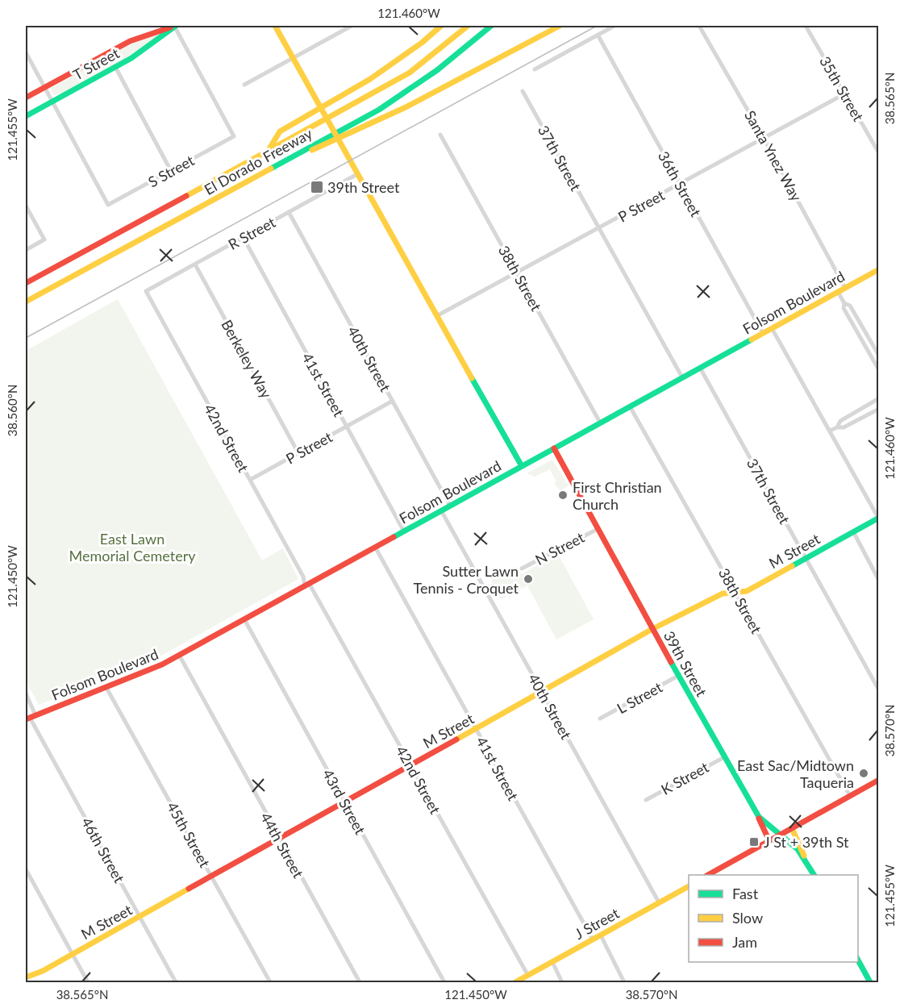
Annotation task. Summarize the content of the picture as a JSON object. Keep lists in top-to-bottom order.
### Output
{
  "streets": {
    "main road": [
      "T Street",
      "El Dorado Freeway",
      "Folsom Boulevard",
      "M Street",
      "39th Street",
      "J Street"
    ],
    "street": [
      "35th Street",
      "Santa Ynez Way",
      "37th Street",
      "S Street",
      "36th Street",
      "P Street",
      "R Street",
      "38th Street",
      "Berkeley Way",
      "40th Street",
      "41st Street",
      "42nd Street",
      "N Street",
      "L Street",
      "K Street",
      "43rd Street",
      "45th Street",
      "44th Street",
      "46th Street"
    ]
  },
  "crossings": [
    ["T Street", "S Street"],
    ["35th Street", "P Street"],
    ["Santa Ynez Way", "P Street"],
    ["Santa Ynez Way", "Folsom Boulevard"],
    ["37th Street", "P Street"],
    ["37th Street", "Folsom Boulevard"],
    ["37th Street", "M Street"],
    ["36th Street", "P Street"],
    ["36th Street", "Folsom Boulevard"],
    ["P Street", "38th Street"],
    ["P Street", "Berkeley Way"],
    ["P Street", "40th Street"],
    ["P Street", "41st Street"],
    ["P Street", "42nd Street"],
    ["R Street", "Berkeley Way"],
    ["R Street", "40th Street"],
    ["R Street", "41st Street"],
    ["R Street", "42nd Street"],
    ["38th Street", "Folsom Boulevard"],
    ["38th Street", "M Street"],
    ["Folsom Boulevard", "40th Street"],
    ["Folsom Boulevard", "41st Street"],
    ["Folsom Boulevard", "42nd Street"],
    ["Folsom Boulevard", "39th Street"],
    ["Folsom Boulevard", "43rd Street"],
    ["Folsom Boulevard", "45th Street"],
    ["Folsom Boulevard", "44th Street"],
    ["Folsom Boulevard", "46th Street"],
    ["40th Street", "M Street"],
    ["40th Street", "J Street"],
    ["41st Street", "M Street"],
    ["41st Street", "J Street"],
    ["42nd Street", "M Street"],
    ["42nd Street", "J Street"],
    ["N Street", "39th Street"],
    ["M Street", "39th Street"],
    ["M Street", "43rd Street"],
    ["M Street", "45th Street"],
    ["M Street", "44th Street"],
    ["M Street", "46th Street"],
    ["39th Street", "L Street"],
    ["39th Street", "K Street"]
  ],
  "parks": ["East Lawn Memorial Cemetery"],
  "places": {
    "transit": ["39th Street", "J St + 39th St"],
    "other": ["First Christian Church", "Sutter Lawn Tennis - Croquet", "East Sac/Midtown Taqueria"]
  },
  "legend": ["Fast", "Slow", "Jam"],
  "coordinates": [
    "121.460°W",
    "38.565°N",
    "121.455°W",
    "38.560°N",
    "121.450°W",
    "38.570°N"
  ]
}
